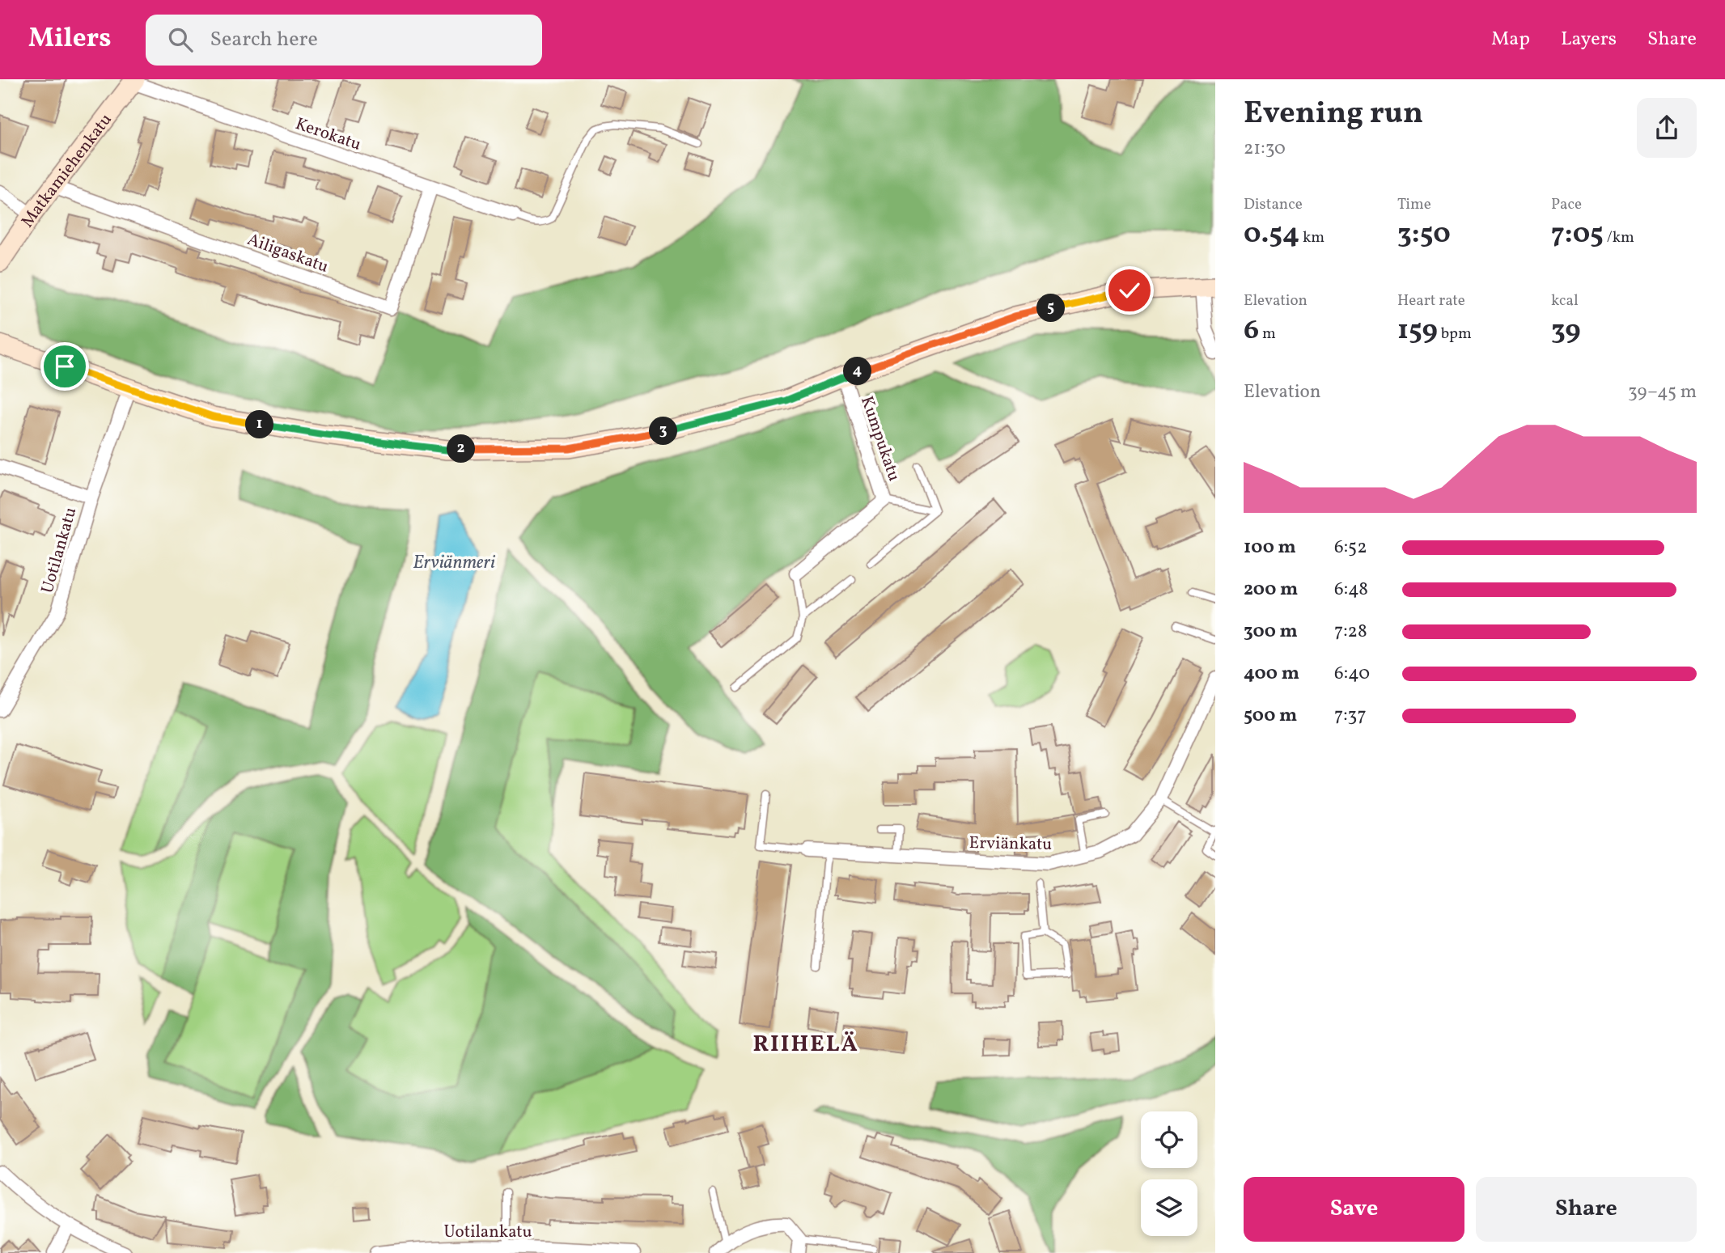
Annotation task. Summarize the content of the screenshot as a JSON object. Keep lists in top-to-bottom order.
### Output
{
  "streets": {
    "street": [
      "Kerokatu",
      "Matkamiehenkatu",
      "Ailigaskatu",
      "Kumpukatu",
      "Uotilankatu",
      "Erviänkatu"
    ]
  },
  "crossings": [
    ["Kerokatu", "Matkamiehenkatu"],
    ["Kerokatu", "Ailigaskatu"],
    ["Matkamiehenkatu", "Ailigaskatu"]
  ],
  "districts": ["RIIHELÄ"],
  "water": ["Erviänmeri"],
  "page": {
    "header": "Milers",
    "search": "Search here",
    "nav": ["Map", "Layers", "Share"],
    "heading": ["Evening run", "21:30"],
    "stats": [
      ["Distance", "0.54 km"],
      ["Time", "3:50"],
      ["Pace", "7:05 /km"],
      ["Elevation", "6 m"],
      ["Heart rate", "159 bpm"],
      ["kcal", "39"]
    ],
    "pins": [
      "5",
      "4",
      "1",
      "3",
      "2"
    ],
    "chart": ["Elevation", "39–45 m"],
    "list": [
      {
        "name": "100 m",
        "note": "6:52"
      },
      {
        "name": "200 m",
        "note": "6:48"
      },
      {
        "name": "300 m",
        "note": "7:28"
      },
      {
        "name": "400 m",
        "note": "6:40"
      },
      {
        "name": "500 m",
        "note": "7:37"
      }
    ],
    "buttons": ["Save", "Share"]
  }
}
